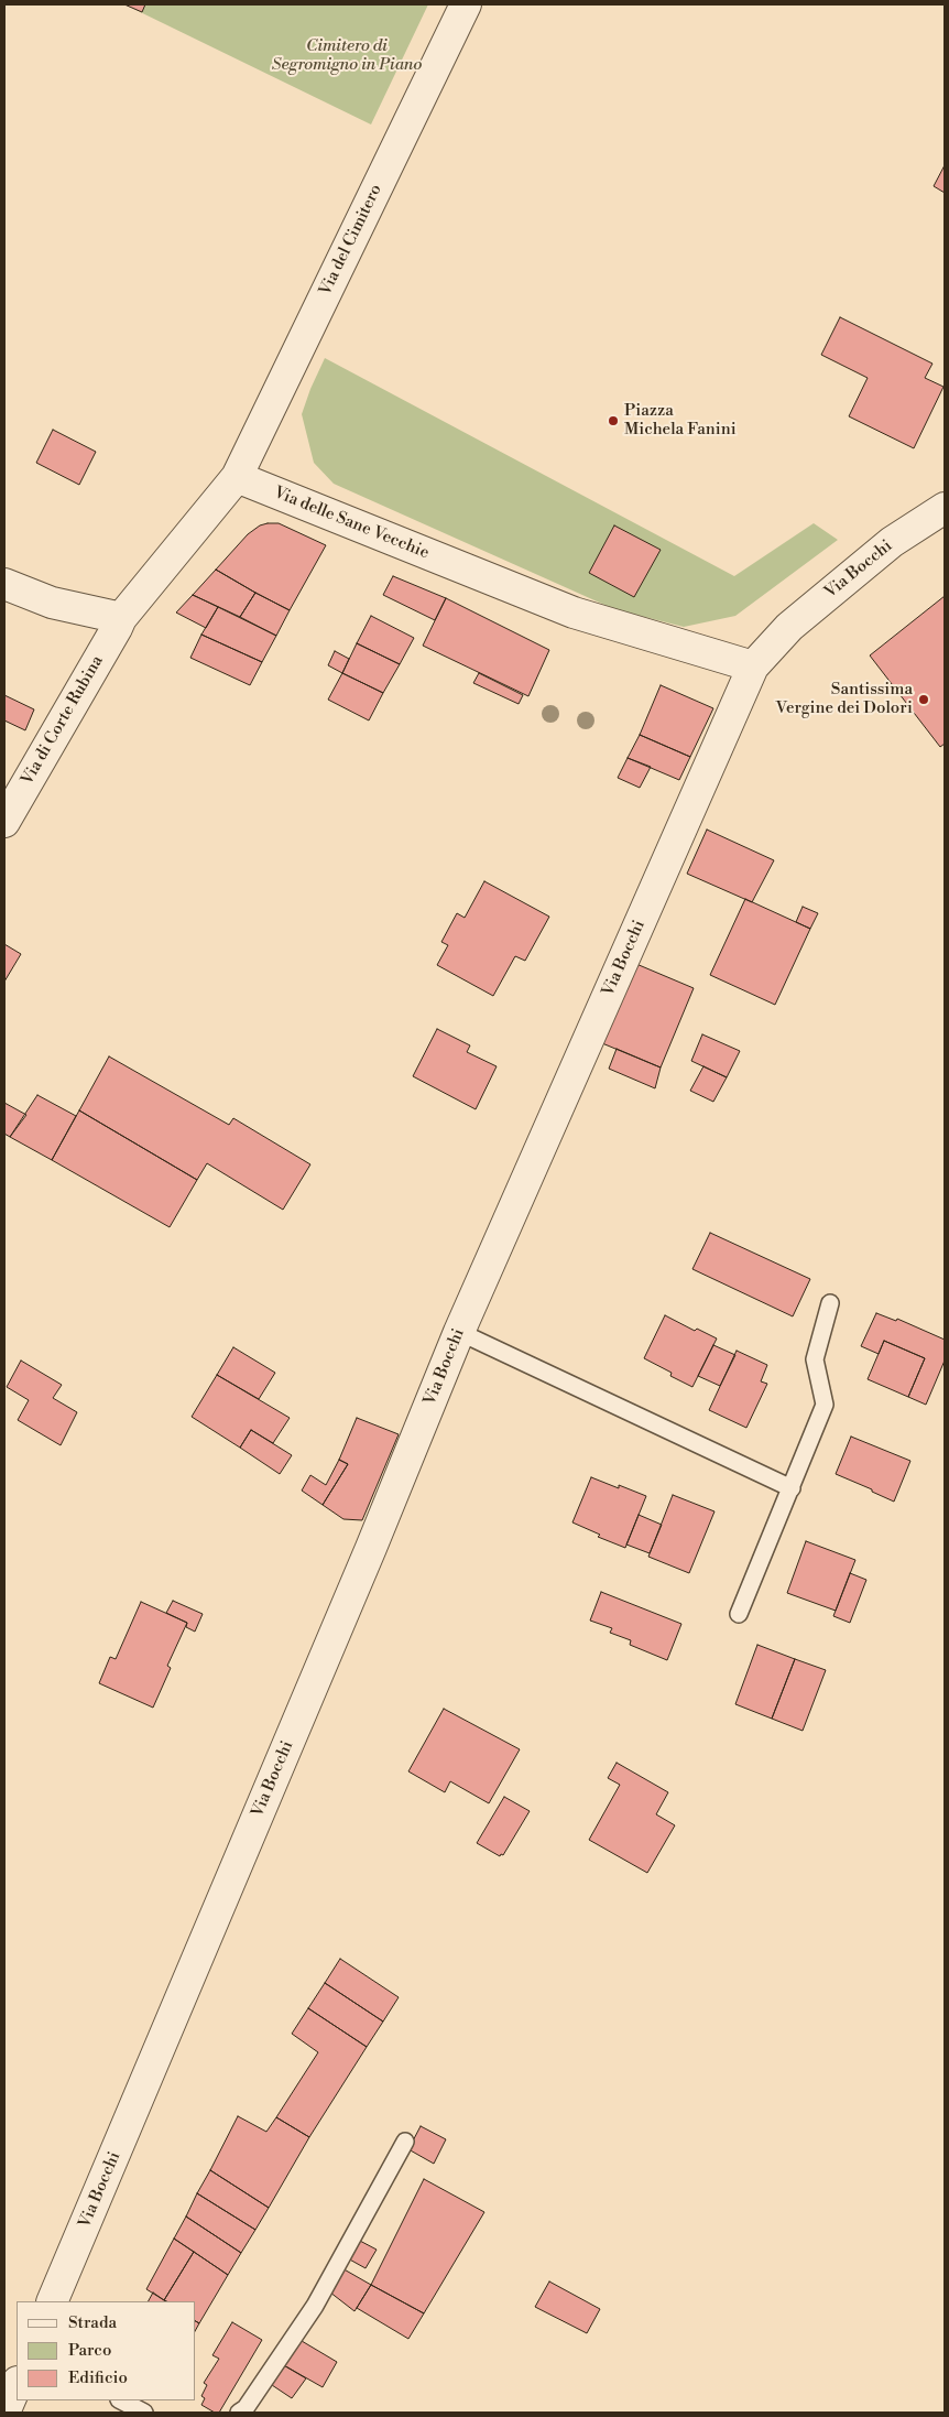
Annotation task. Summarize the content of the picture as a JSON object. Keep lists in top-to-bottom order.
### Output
{
  "streets": {
    "street": [
      "Via del Cimitero",
      "Via delle Sane Vecchie",
      "Via Bocchi",
      "Via di Corte Rubina"
    ]
  },
  "crossings": [
    ["Via del Cimitero", "Via delle Sane Vecchie"],
    ["Via delle Sane Vecchie", "Via Bocchi"]
  ],
  "parks": ["Cimitero di Segromigno in Piano"],
  "places": ["Piazza Michela Fanini", "Santissima Vergine dei Dolori"],
  "legend": ["Strada", "Parco", "Edificio"]
}
